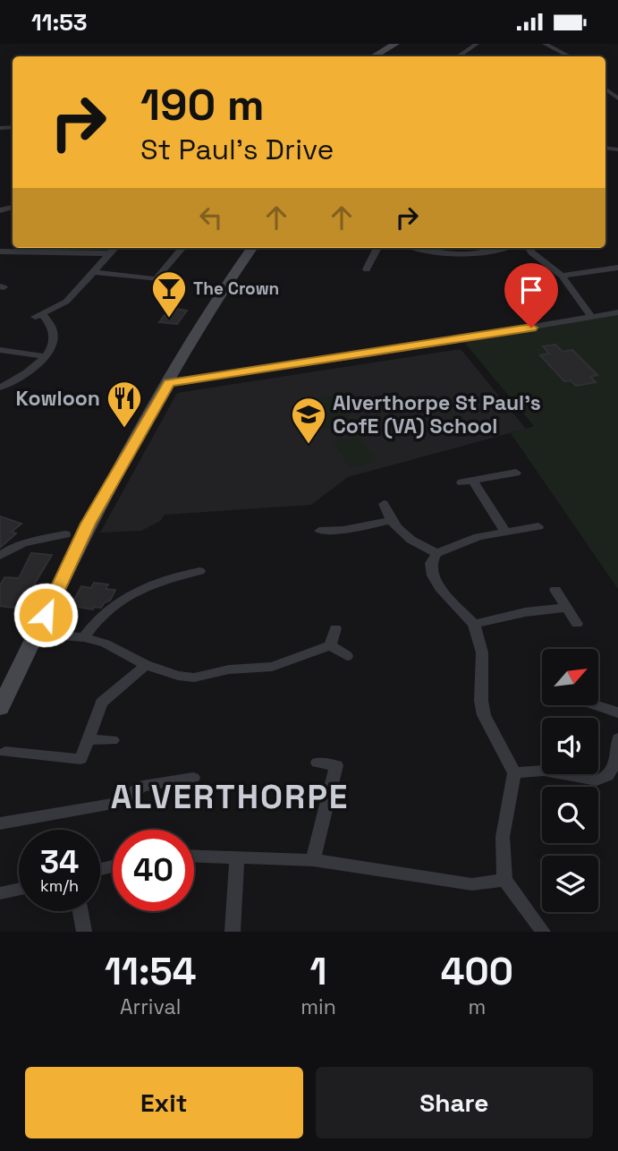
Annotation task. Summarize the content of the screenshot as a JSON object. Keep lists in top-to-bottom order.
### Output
{
  "districts": ["ALVERTHORPE"],
  "places": {
    "bar": ["The Crown"],
    "restaurant": ["Kowloon"],
    "school or university": ["Alverthorpe St Paul's CofE (VA) School"]
  },
  "north": "top right",
  "page": {
    "status": "11:53",
    "turn": ["190 m", "St Paul's Drive"],
    "speed": "34 km/h",
    "limit": "40",
    "eta": [
      "11:54",
      "Arrival",
      "1",
      "min",
      "400",
      "m"
    ],
    "buttons": ["Exit", "Share"]
  }
}
